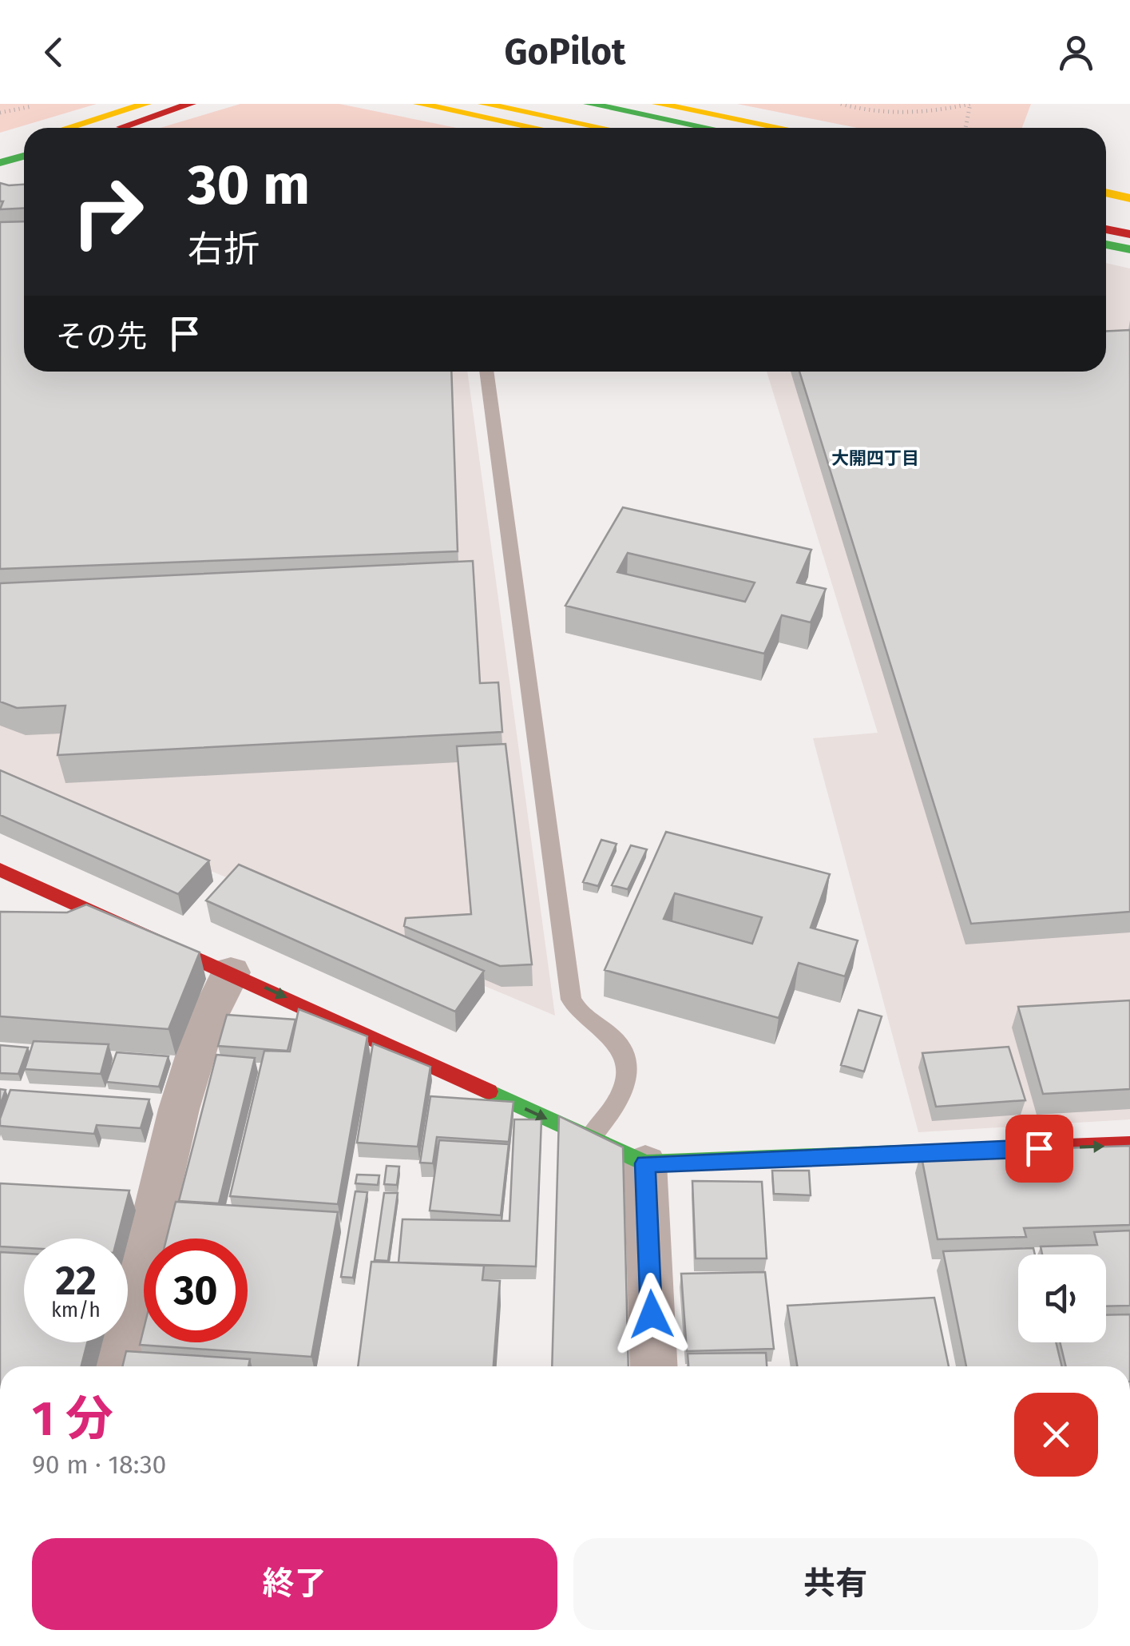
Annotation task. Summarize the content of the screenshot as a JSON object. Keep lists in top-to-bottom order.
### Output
{
  "districts": ["大開四丁目"],
  "page": {
    "header": "GoPilot",
    "turn": ["30 m", "右折"],
    "then": "その先",
    "speed": "22 km/h",
    "limit": "30",
    "heading": ["1 分", "90 m · 18:30"],
    "buttons": ["終了", "共有"]
  }
}
